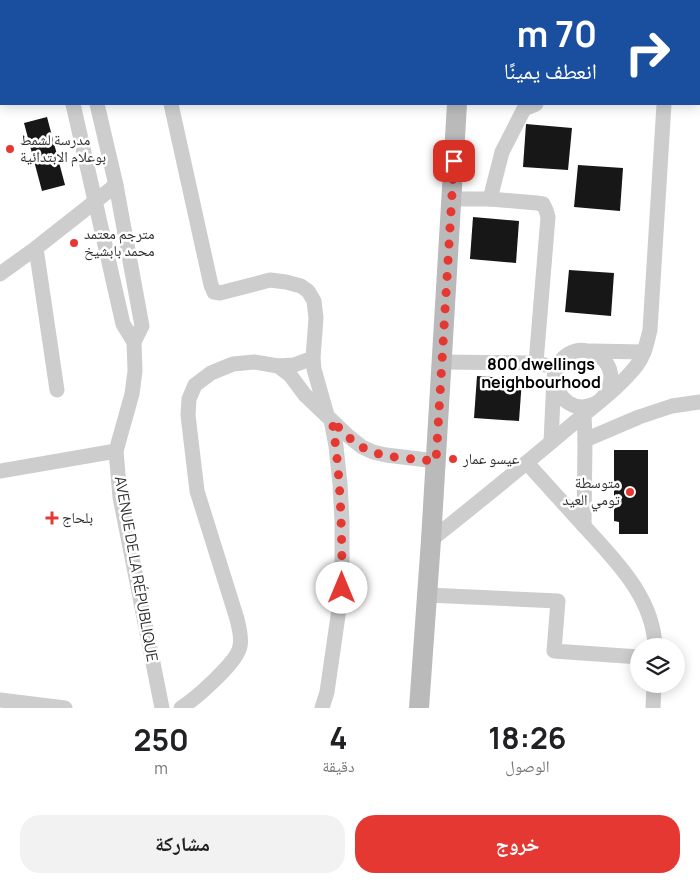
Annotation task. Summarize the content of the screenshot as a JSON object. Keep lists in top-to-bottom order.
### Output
{
  "streets": {
    "street": ["AVENUE DE LA RÉPUBLIQUE"]
  },
  "districts": ["800 dwellings neighbourhood"],
  "places": {
    "other": [
      "مدرسة لشمط بوعلام الابتدائية",
      "مترجم معتمد محمد بابشيخ",
      "عيسو عمار",
      "متوسطة تومي العيد"
    ],
    "health": ["بلحاج"]
  },
  "page": {
    "turn": ["70 m", "انعطف يمينًا"],
    "eta": [
      "18:26",
      "الوصول",
      "4",
      "دقيقة",
      "250",
      "m"
    ],
    "buttons": ["خروج", "مشاركة"]
  }
}
